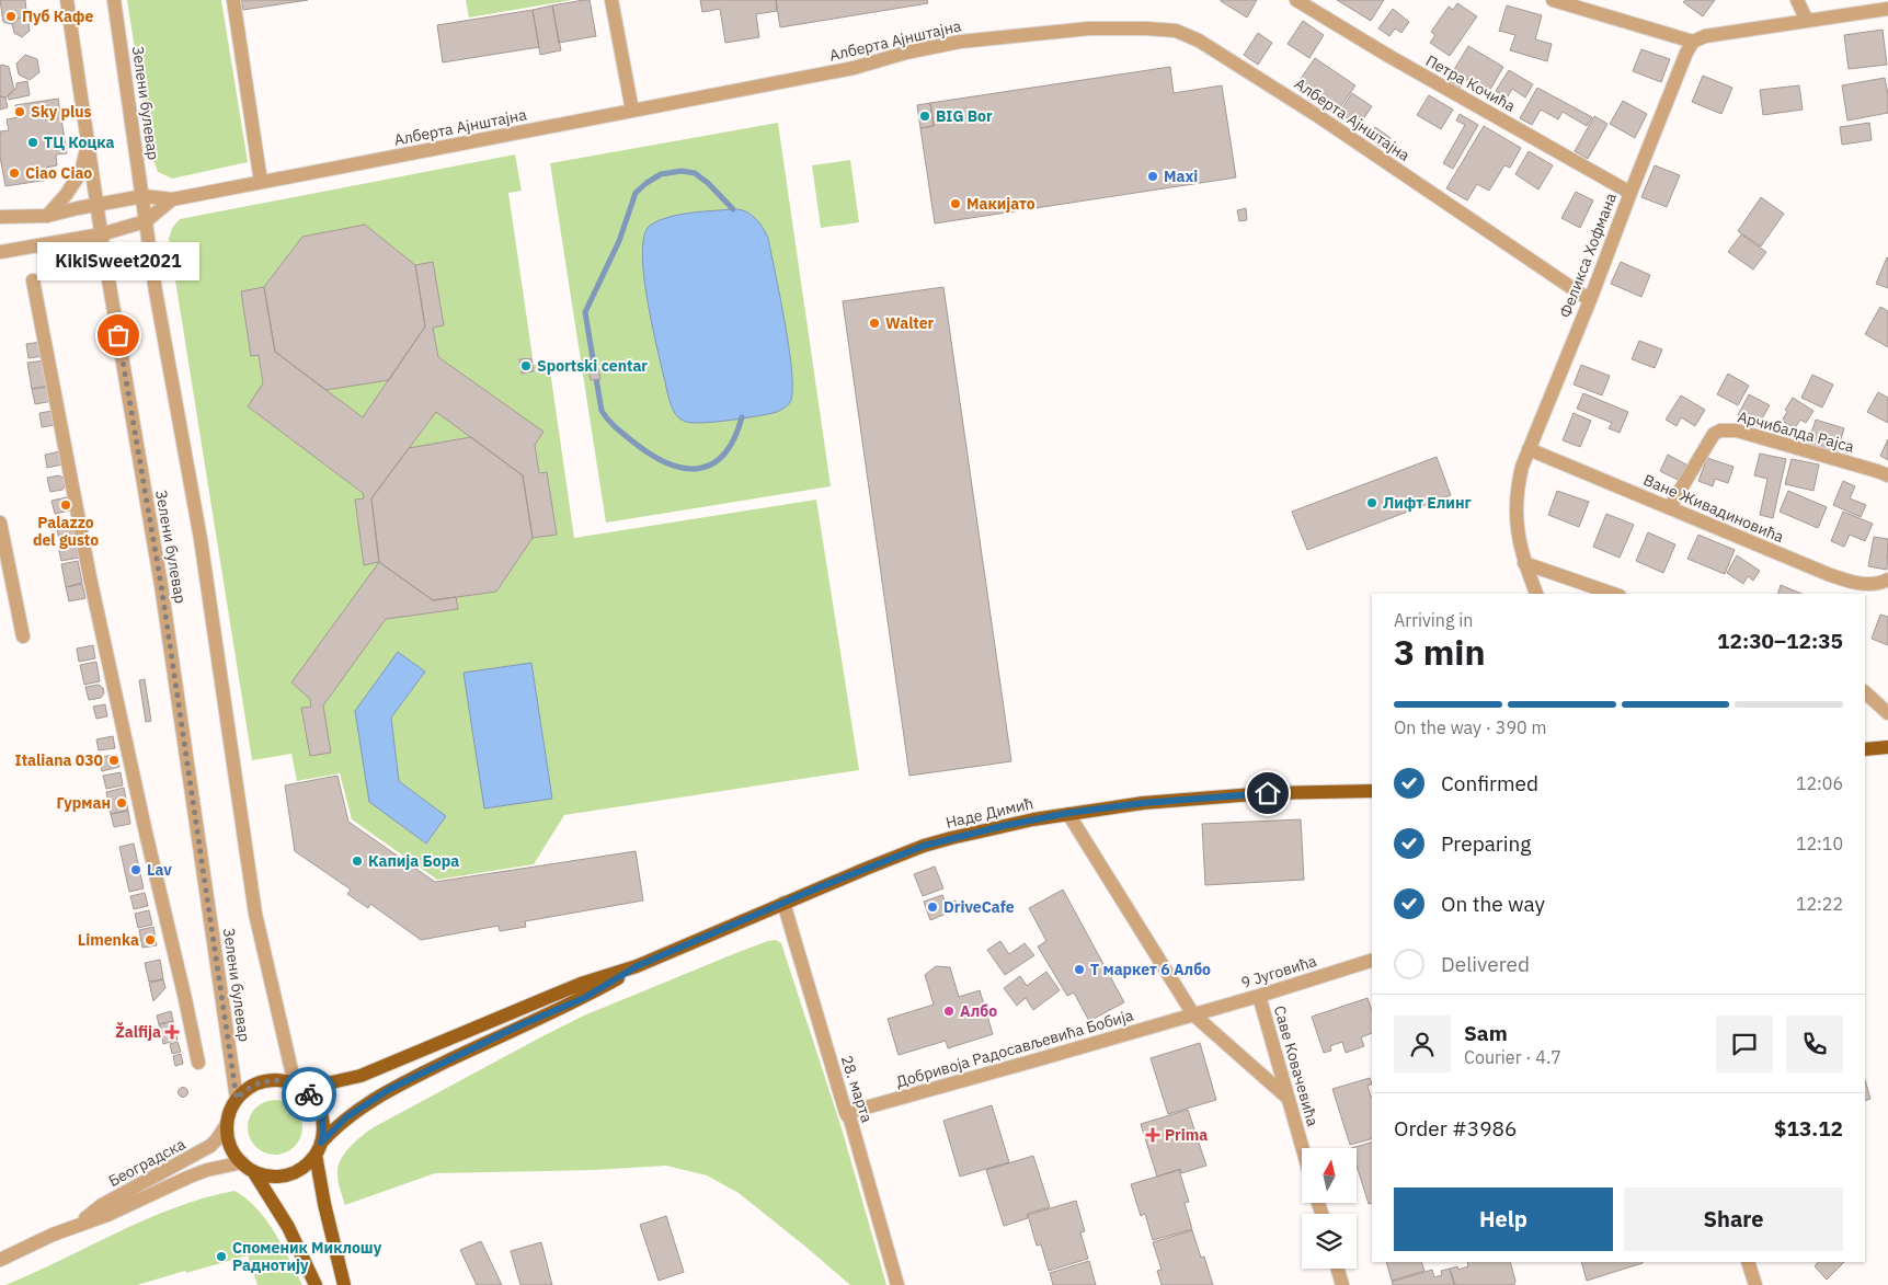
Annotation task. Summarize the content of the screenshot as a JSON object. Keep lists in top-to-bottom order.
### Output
{
  "streets": {
    "main road": ["Наде Димић"],
    "street": [
      "Алберта Ајнштајна",
      "Петра Кочића",
      "Зелени булевар",
      "Феликса Хофмана",
      "Арчибалда Рајса",
      "Ване Живадиновића",
      "9 Југовића",
      "Добривоја Радосављевића Бобија",
      "Саве Ковачевића",
      "28. марта",
      "Београдска"
    ]
  },
  "crossings": [
    ["Алберта Ајнштајна", "Феликса Хофмана"],
    ["Петра Кочића", "Феликса Хофмана"],
    ["Зелени булевар", "Београдска"],
    ["Феликса Хофмана", "Ване Живадиновића"],
    ["Арчибалда Рајса", "Ване Живадиновића"],
    ["Наде Димић", "28. марта"],
    ["9 Југовића", "Добривоја Радосављевића Бобија"],
    ["9 Југовића", "Саве Ковачевића"],
    ["Добривоја Радосављевића Бобија", "28. марта"]
  ],
  "places": {
    "other": [
      "Пуб Кафе",
      "Sky plus",
      "BIG Bor",
      "ТЦ Коцка",
      "Ciao Ciao",
      "Maxi",
      "Макијато",
      "Walter",
      "KikiSweet2021",
      "Sportski centar",
      "Лифт Елинг",
      "Palazzo del gusto",
      "Italiana 030",
      "Гурман",
      "Капија Бора",
      "Lav",
      "DriveCafe",
      "Limenka",
      "Т маркет 6 Албо",
      "Албо",
      "Споменик Миклошу Раднотију"
    ],
    "health": ["Žalfija", "Prima"]
  },
  "north": "top",
  "page": {
    "bubble": "KikiSweet2021",
    "heading": ["3 min", "Arriving in", "12:30–12:35"],
    "panel": [
      "Sam",
      "Courier · 4.7",
      "Order #3986",
      "$13.12"
    ],
    "bar": "On the way · 390 m",
    "list": [
      ["Confirmed", "12:06"],
      ["Preparing", "12:10"],
      ["On the way", "12:22"],
      "Delivered"
    ],
    "buttons": ["Help", "Share"]
  }
}
